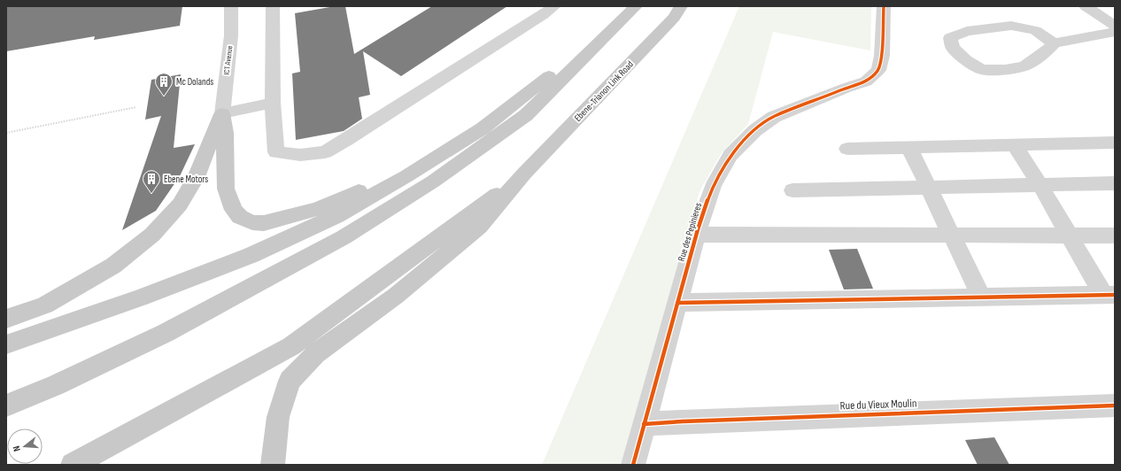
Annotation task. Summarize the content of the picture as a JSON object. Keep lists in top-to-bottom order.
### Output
{
  "streets": {
    "main road": ["Ebene-Trianon Link Road"],
    "street": ["ICT Avenue", "Rue des Pepinieres", "Rue du Vieux Moulin"]
  },
  "crossings": [
    ["Rue des Pepinieres", "Rue du Vieux Moulin"]
  ],
  "places": {
    "building": ["Mc Dolands", "Ebene Motors"]
  },
  "north": "left"
}
